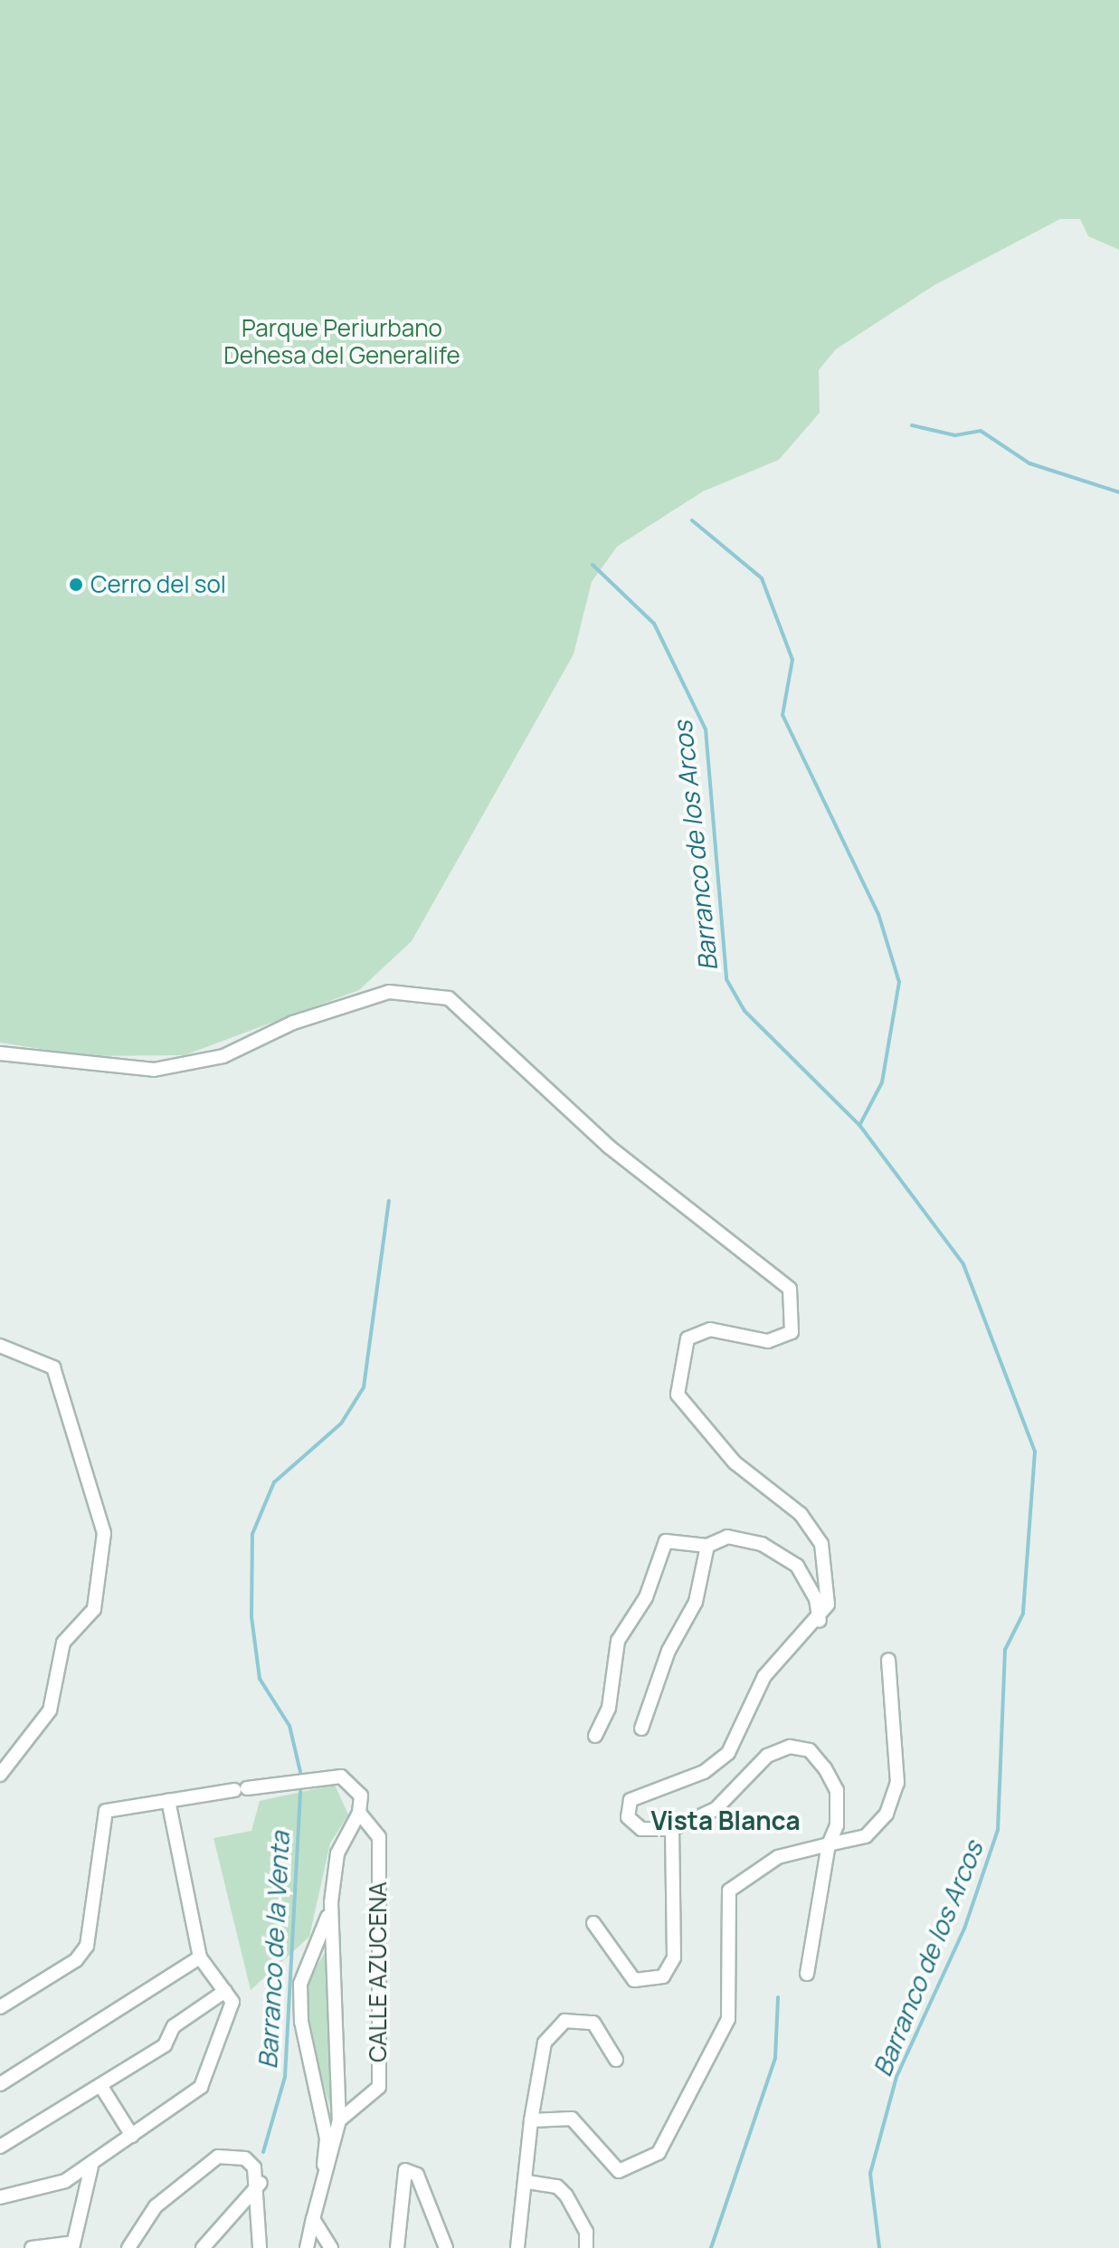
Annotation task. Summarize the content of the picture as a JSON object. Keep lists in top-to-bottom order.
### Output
{
  "streets": {
    "street": ["CALLE AZUCENA"]
  },
  "districts": ["Vista Blanca"],
  "water": ["Barranco de los Arcos", "Barranco de la Venta"],
  "parks": ["Parque Periurbano Dehesa del Generalife"],
  "places": ["Cerro del sol"]
}
